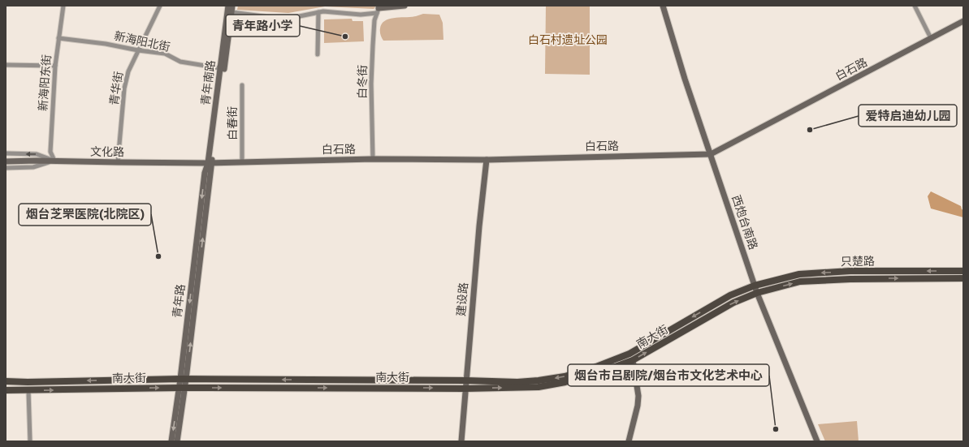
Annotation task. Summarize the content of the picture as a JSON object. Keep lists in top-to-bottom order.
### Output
{
  "streets": {
    "main road": ["只楚路", "南大街"],
    "street": [
      "新海阳北街",
      "白石路",
      "白冬街",
      "新海阳东街",
      "青年南路",
      "青华街",
      "白春街",
      "文化路",
      "西炮台南路",
      "建设路",
      "青年路"
    ]
  },
  "crossings": [
    ["新海阳北街", "新海阳东街"],
    ["新海阳北街", "青年南路"],
    ["新海阳北街", "青华街"],
    ["白石路", "白冬街"],
    ["白石路", "青年南路"],
    ["白石路", "白春街"],
    ["白石路", "文化路"],
    ["白石路", "西炮台南路"],
    ["白石路", "建设路"],
    ["白石路", "青年路"],
    ["新海阳东街", "文化路"],
    ["青年南路", "文化路"],
    ["青年南路", "青年路"],
    ["青华街", "文化路"],
    ["文化路", "青年路"],
    ["西炮台南路", "只楚路"],
    ["西炮台南路", "南大街"],
    ["只楚路", "南大街"],
    ["建设路", "南大街"],
    ["青年路", "南大街"]
  ],
  "parks": ["白石村遗址公园"],
  "places": [
    "青年路小学",
    "爱特启迪幼儿园",
    "烟台芝罘医院(北院区)",
    "烟台市吕剧院/烟台市文化艺术中心"
  ]
}
